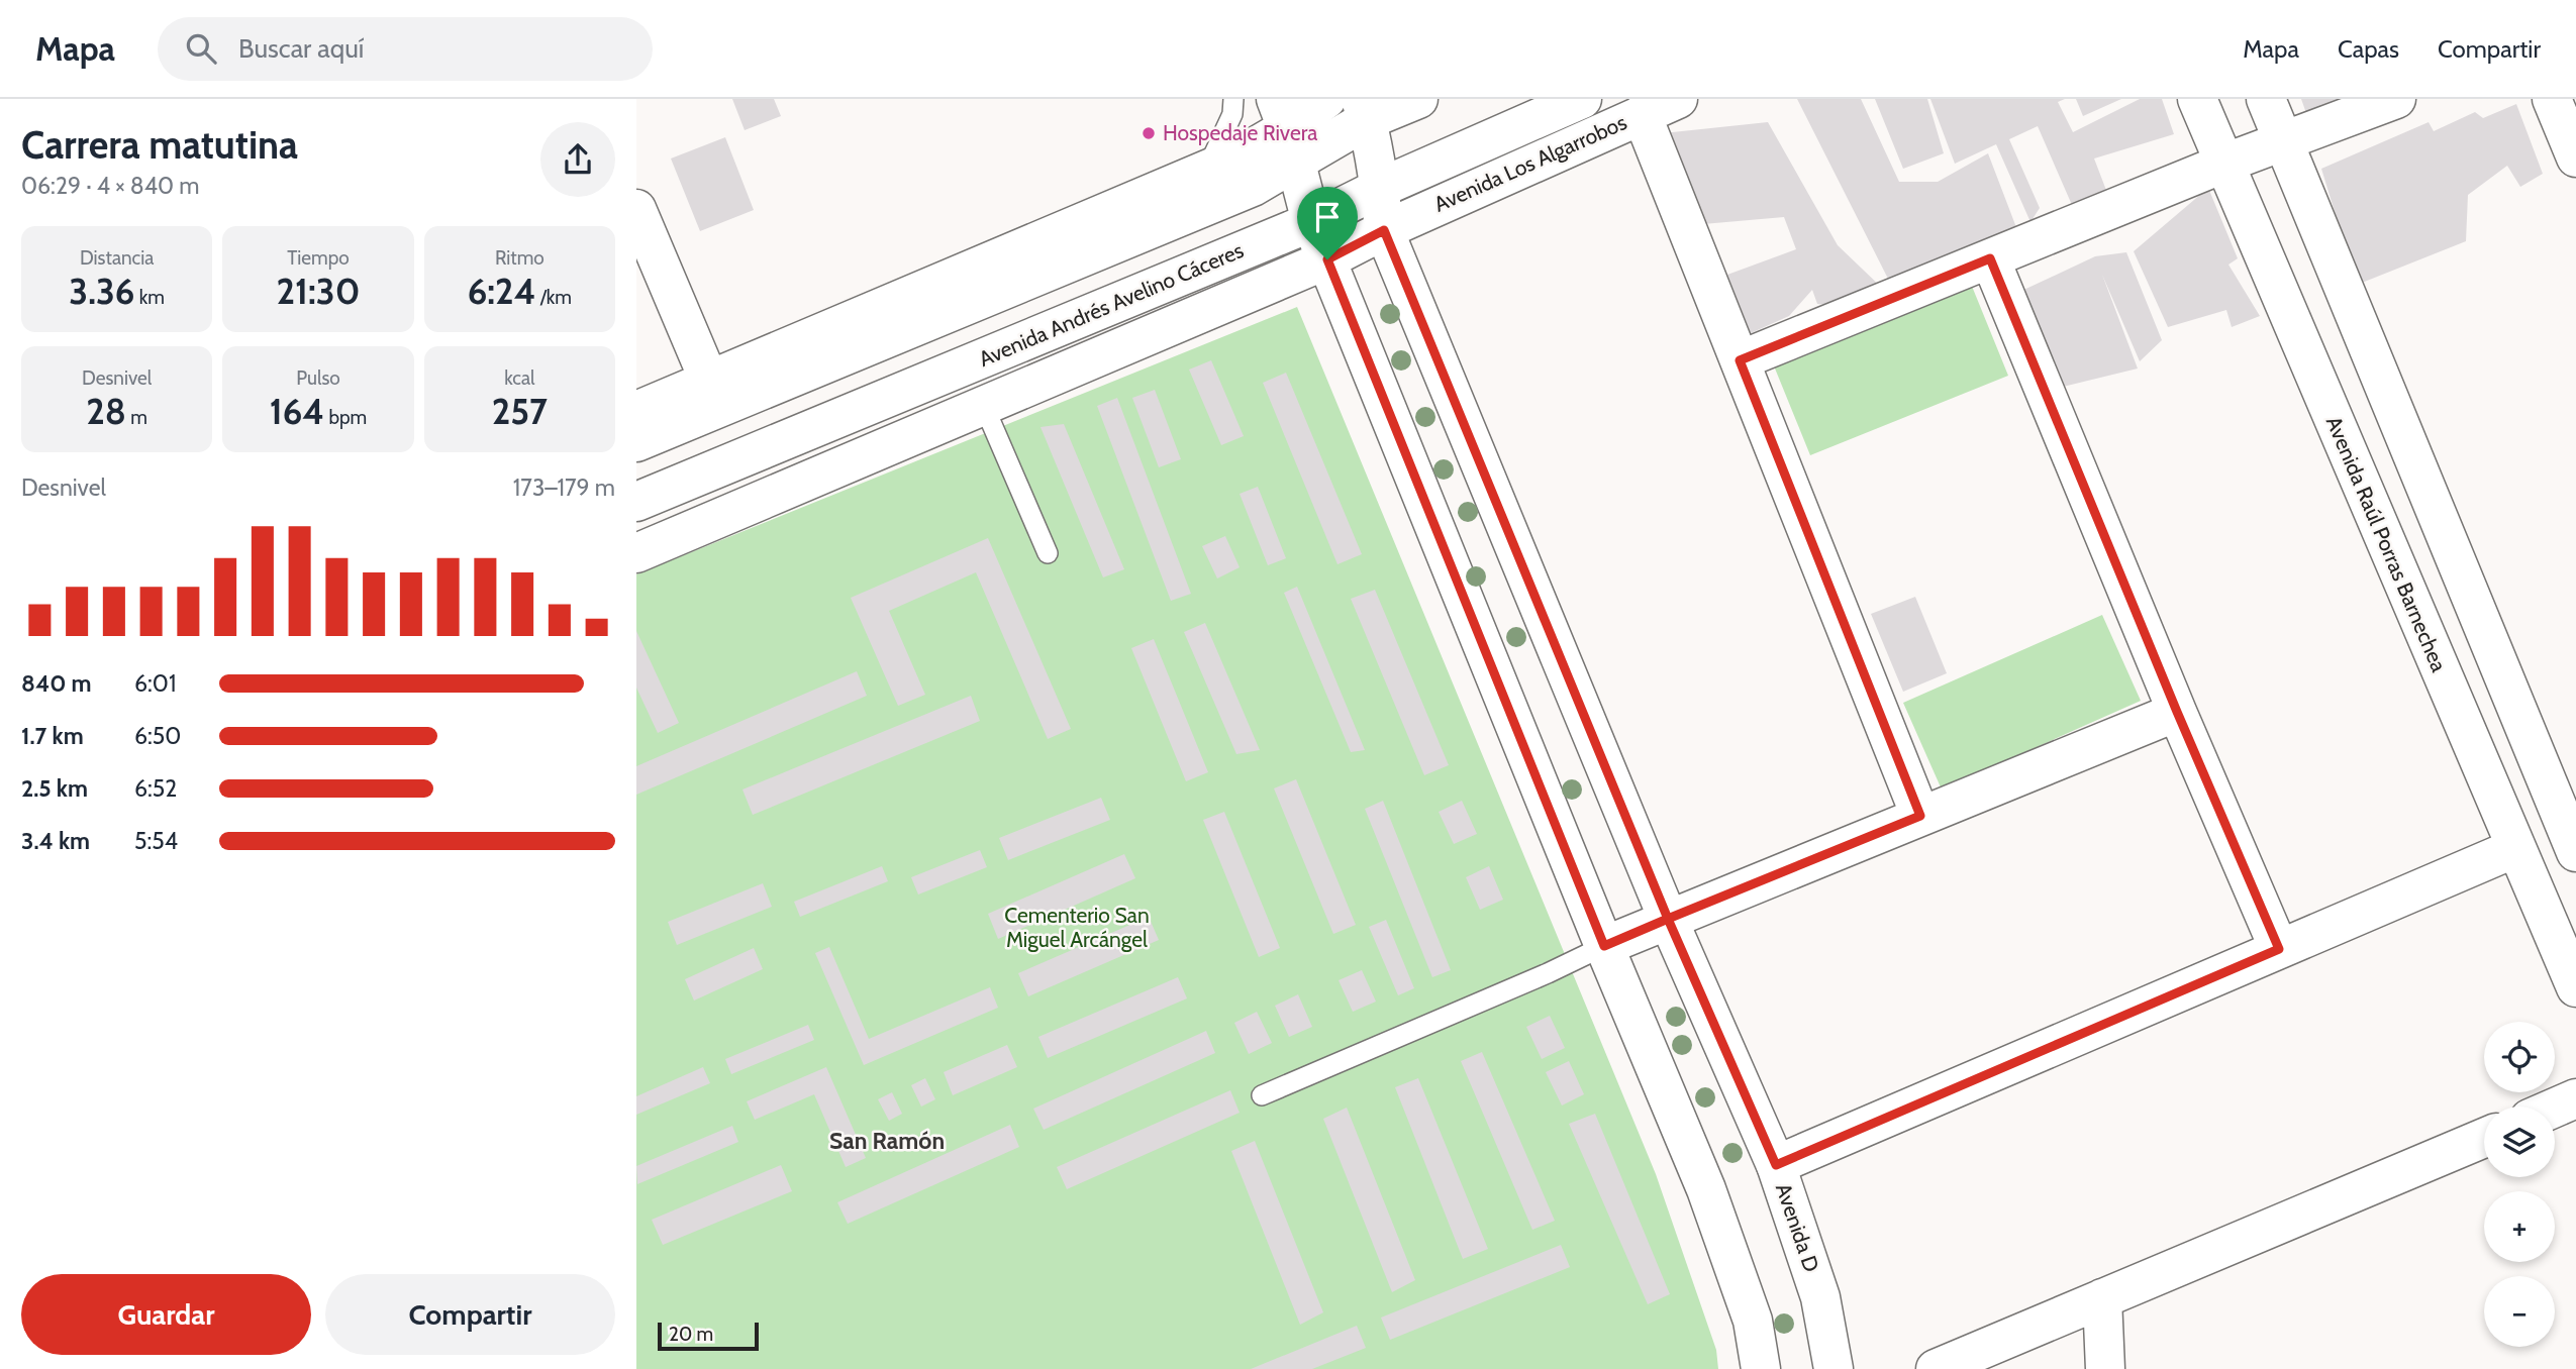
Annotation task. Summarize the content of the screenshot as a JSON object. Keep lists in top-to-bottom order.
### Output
{
  "streets": {
    "main road": [
      "Avenida Los Algarrobos",
      "Avenida Andrés Avelino Cáceres",
      "Avenida Raúl Porras Barnechea",
      "Avenida D"
    ]
  },
  "crossings": [
    ["Avenida Los Algarrobos", "Avenida Andrés Avelino Cáceres"],
    ["Avenida Los Algarrobos", "Avenida D"],
    ["Avenida Andrés Avelino Cáceres", "Avenida D"]
  ],
  "districts": ["San Ramón"],
  "parks": ["Cementerio San Miguel Arcángel"],
  "places": ["Hospedaje Rivera"],
  "scale_bar": "20 m",
  "page": {
    "header": "Mapa",
    "search": "Buscar aquí",
    "nav": ["Mapa", "Capas", "Compartir"],
    "heading": ["Carrera matutina", "06:29 · 4 × 840 m"],
    "stats": [
      ["Distancia", "3.36 km"],
      ["Tiempo", "21:30"],
      ["Ritmo", "6:24 /km"],
      ["Desnivel", "28 m"],
      ["Pulso", "164 bpm"],
      ["kcal", "257"]
    ],
    "chart": ["Desnivel", "173–179 m"],
    "list": [
      {
        "name": "840 m",
        "note": "6:01"
      },
      {
        "name": "1.7 km",
        "note": "6:50"
      },
      {
        "name": "2.5 km",
        "note": "6:52"
      },
      {
        "name": "3.4 km",
        "note": "5:54"
      }
    ],
    "map_buttons": ["+", "−"],
    "buttons": ["Guardar", "Compartir"],
    "scale": "20 m"
  }
}
